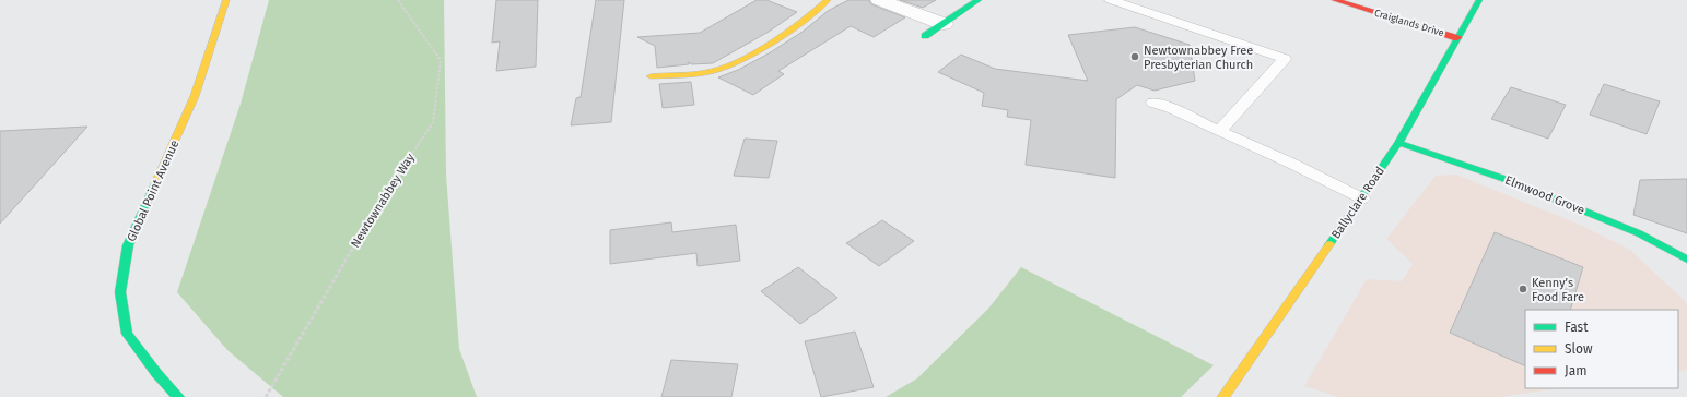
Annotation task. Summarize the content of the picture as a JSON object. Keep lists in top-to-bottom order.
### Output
{
  "streets": {
    "street": [
      "Craiglands Drive",
      "Global Point Avenue",
      "Elmwood Grove",
      "Ballyclare Road"
    ],
    "path": ["Newtownabbey Way"]
  },
  "crossings": [
    ["Craiglands Drive", "Ballyclare Road"],
    ["Elmwood Grove", "Ballyclare Road"]
  ],
  "places": ["Newtownabbey Free Presbyterian Church", "Kenny’s Food Fare"],
  "legend": ["Fast", "Slow", "Jam"]
}
